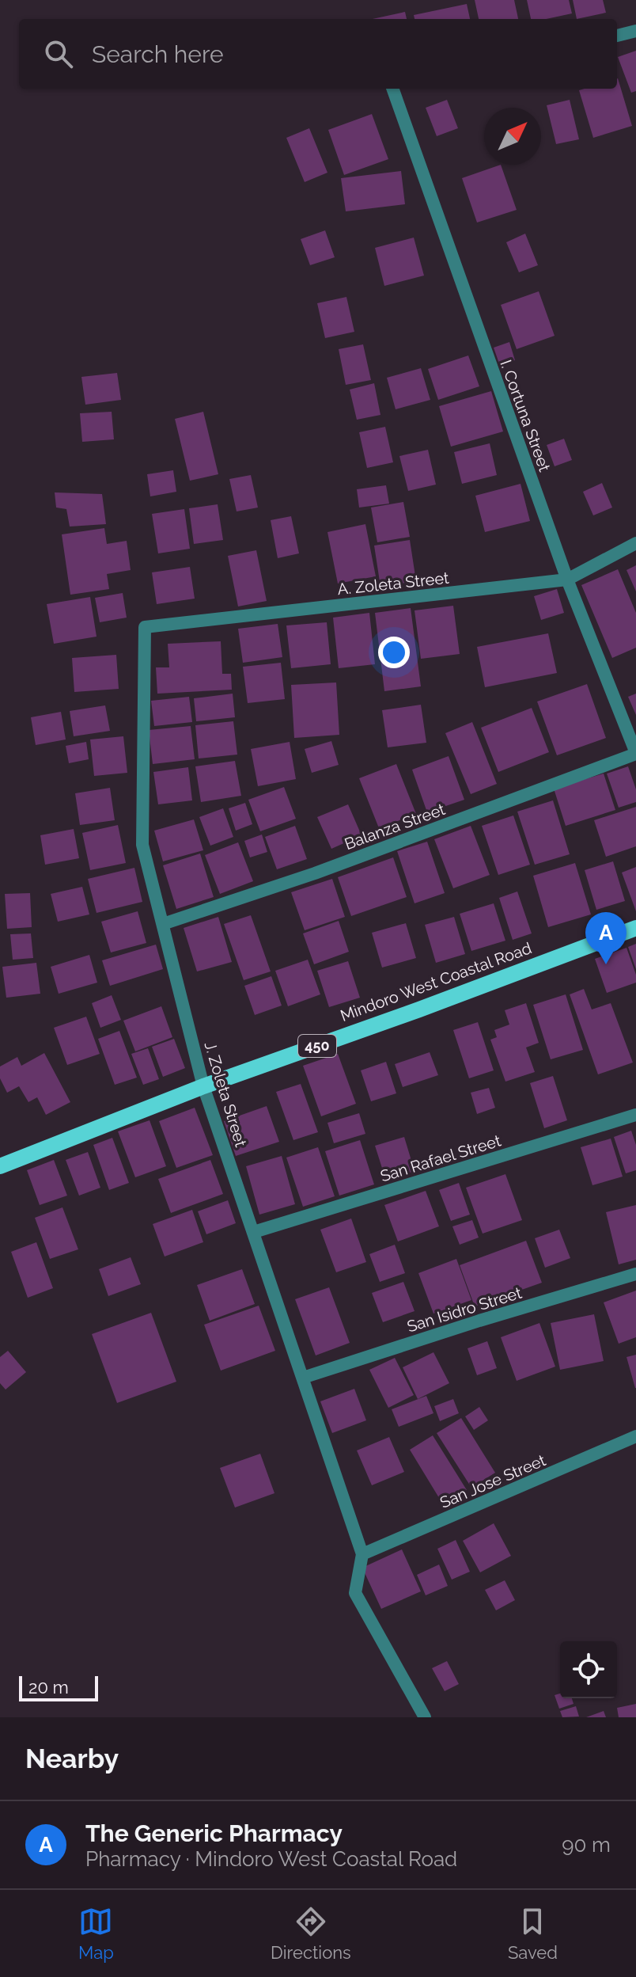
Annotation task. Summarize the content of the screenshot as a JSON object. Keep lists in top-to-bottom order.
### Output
{
  "streets": {
    "main road": ["Mindoro West Coastal Road", "450"],
    "street": [
      "I. Cortuna Street",
      "A. Zoleta Street",
      "Balanza Street",
      "J. Zoleta Street",
      "San Rafael Street",
      "San Isidro Street",
      "San Jose Street"
    ]
  },
  "crossings": [
    ["I. Cortuna Street", "A. Zoleta Street"],
    ["I. Cortuna Street", "Balanza Street"],
    ["A. Zoleta Street", "J. Zoleta Street"],
    ["Balanza Street", "J. Zoleta Street"],
    ["Mindoro West Coastal Road", "J. Zoleta Street"],
    ["J. Zoleta Street", "San Rafael Street"],
    ["J. Zoleta Street", "San Isidro Street"],
    ["J. Zoleta Street", "San Jose Street"]
  ],
  "scale_bar": "20 m",
  "north": "top right",
  "page": {
    "search": "Search here",
    "pins": "A",
    "scale": "20 m",
    "heading": "Nearby",
    "list": [
      {
        "mark": "A",
        "name": "The Generic Pharmacy",
        "note": "Pharmacy · Mindoro West Coastal Road",
        "value": "90 m"
      }
    ],
    "nav": ["Map", "Directions", "Saved"]
  }
}
